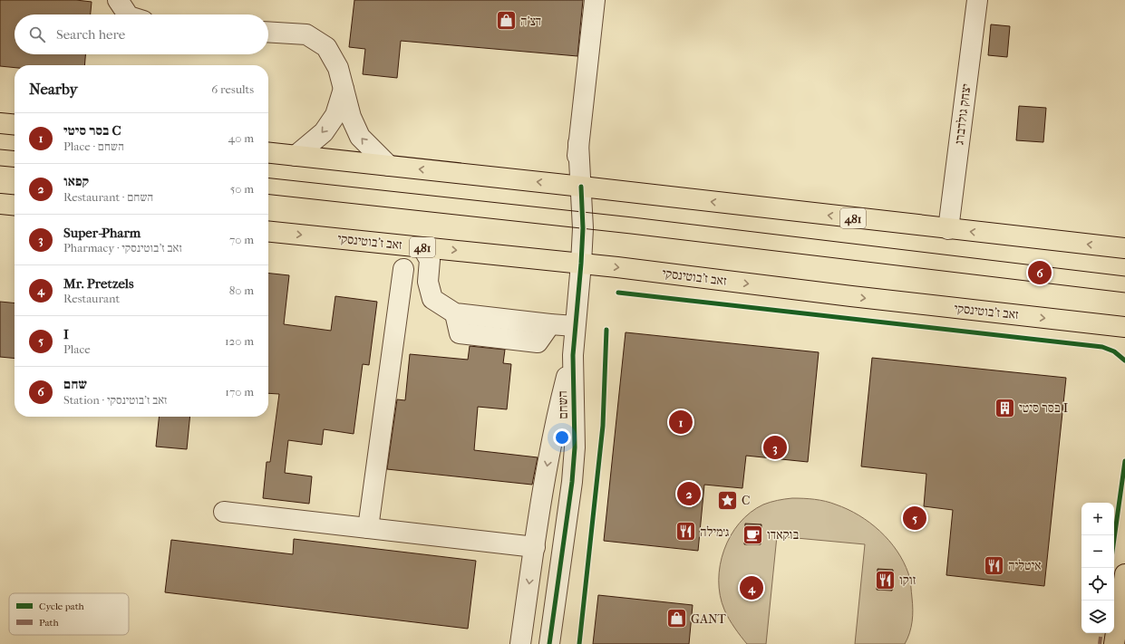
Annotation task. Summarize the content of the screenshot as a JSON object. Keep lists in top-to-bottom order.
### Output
{
  "streets": {
    "main road": ["481", "זאב ז'בוטינסקי"],
    "street": ["יצחק גולדברג", "השחם"]
  },
  "crossings": [
    ["יצחק גולדברג", "481"],
    ["481", "השחם"],
    ["זאב ז'בוטינסקי", "השחם"]
  ],
  "places": {
    "shop": ["דצ'ה", "GANT"],
    "building": ["בסר סיטי I"],
    "place": ["C"],
    "restaurant": ["ג׳מילה", "איטליה", "זוקו"],
    "cafe": ["בוקאדו"]
  },
  "legend": ["Cycle path", "Path"],
  "page": {
    "search": "Search here",
    "heading": ["Nearby", "6 results"],
    "list": [
      {
        "mark": "1",
        "name": "בסר סיטי C",
        "note": "Place · השחם",
        "value": "40 m"
      },
      {
        "mark": "2",
        "name": "קפאו",
        "note": "Restaurant · השחם",
        "value": "50 m"
      },
      {
        "mark": "3",
        "name": "Super-Pharm",
        "note": "Pharmacy · זאב ז'בוטינסקי",
        "value": "70 m"
      },
      {
        "mark": "4",
        "name": "Mr. Pretzels",
        "note": "Restaurant",
        "value": "80 m"
      },
      {
        "mark": "5",
        "name": "I",
        "note": "Place",
        "value": "120 m"
      },
      {
        "mark": "6",
        "name": "שחם",
        "note": "Station · זאב ז'בוטינסקי",
        "value": "170 m"
      }
    ],
    "pins": [
      "6",
      "1",
      "3",
      "2",
      "5",
      "4"
    ],
    "map_buttons": ["+", "−"]
  }
}
